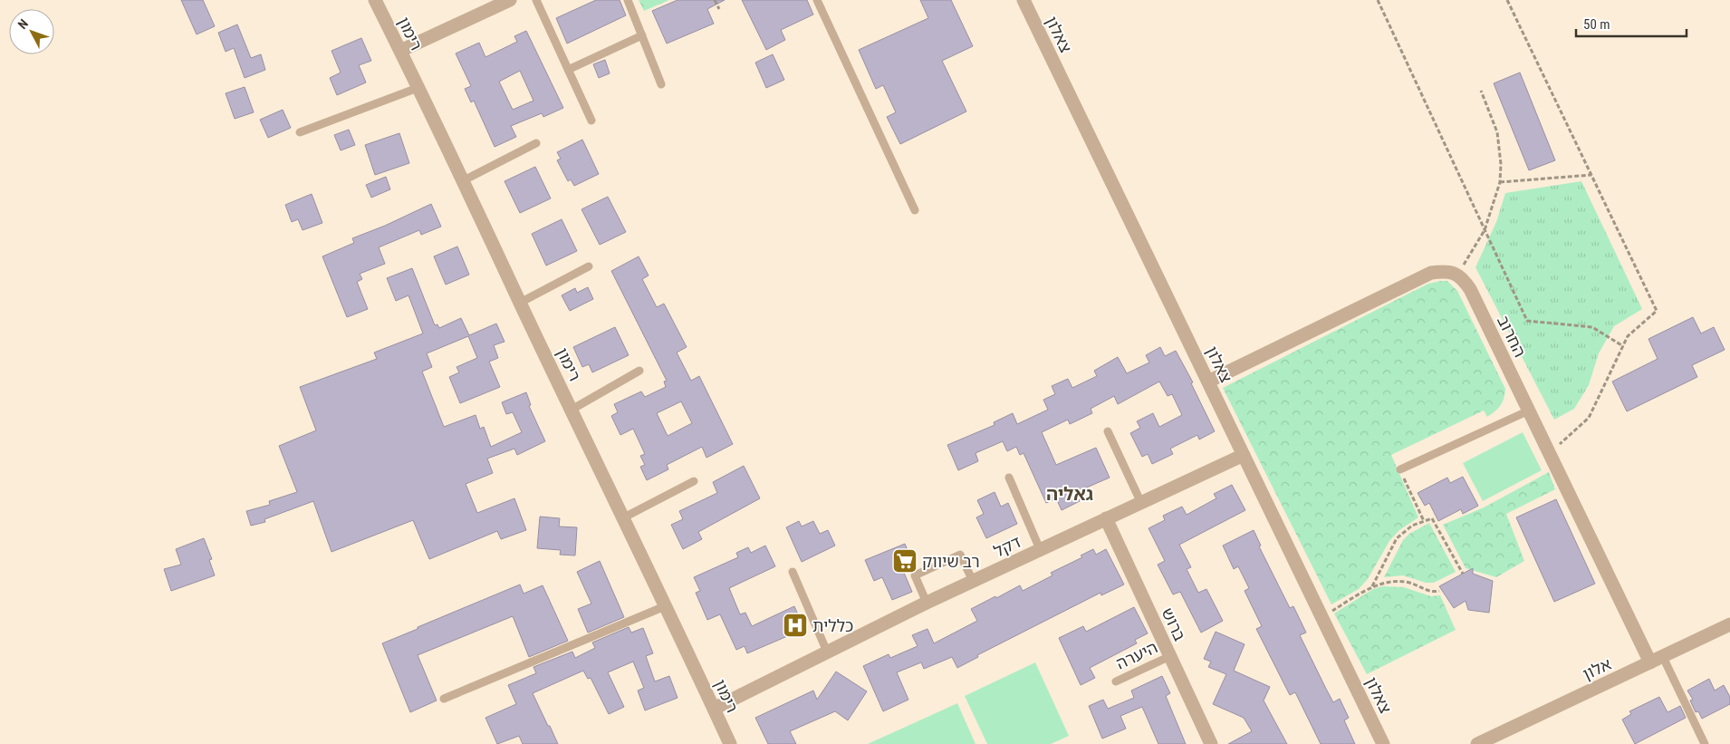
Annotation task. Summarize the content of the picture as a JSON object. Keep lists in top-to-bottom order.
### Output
{
  "streets": {
    "street": [
      "רימון",
      "צאלון",
      "החרוב",
      "דקל",
      "ברוש",
      "אלון"
    ],
    "lane": ["היערה"]
  },
  "crossings": [
    ["רימון", "דקל"],
    ["צאלון", "דקל"],
    ["החרוב", "אלון"],
    ["דקל", "ברוש"],
    ["ברוש", "היערה"]
  ],
  "districts": ["גאליה"],
  "places": {
    "supermarket": ["רב שיווק"],
    "hospital": ["כללית"]
  },
  "scale_bar": "50 m",
  "north": "top left"
}
